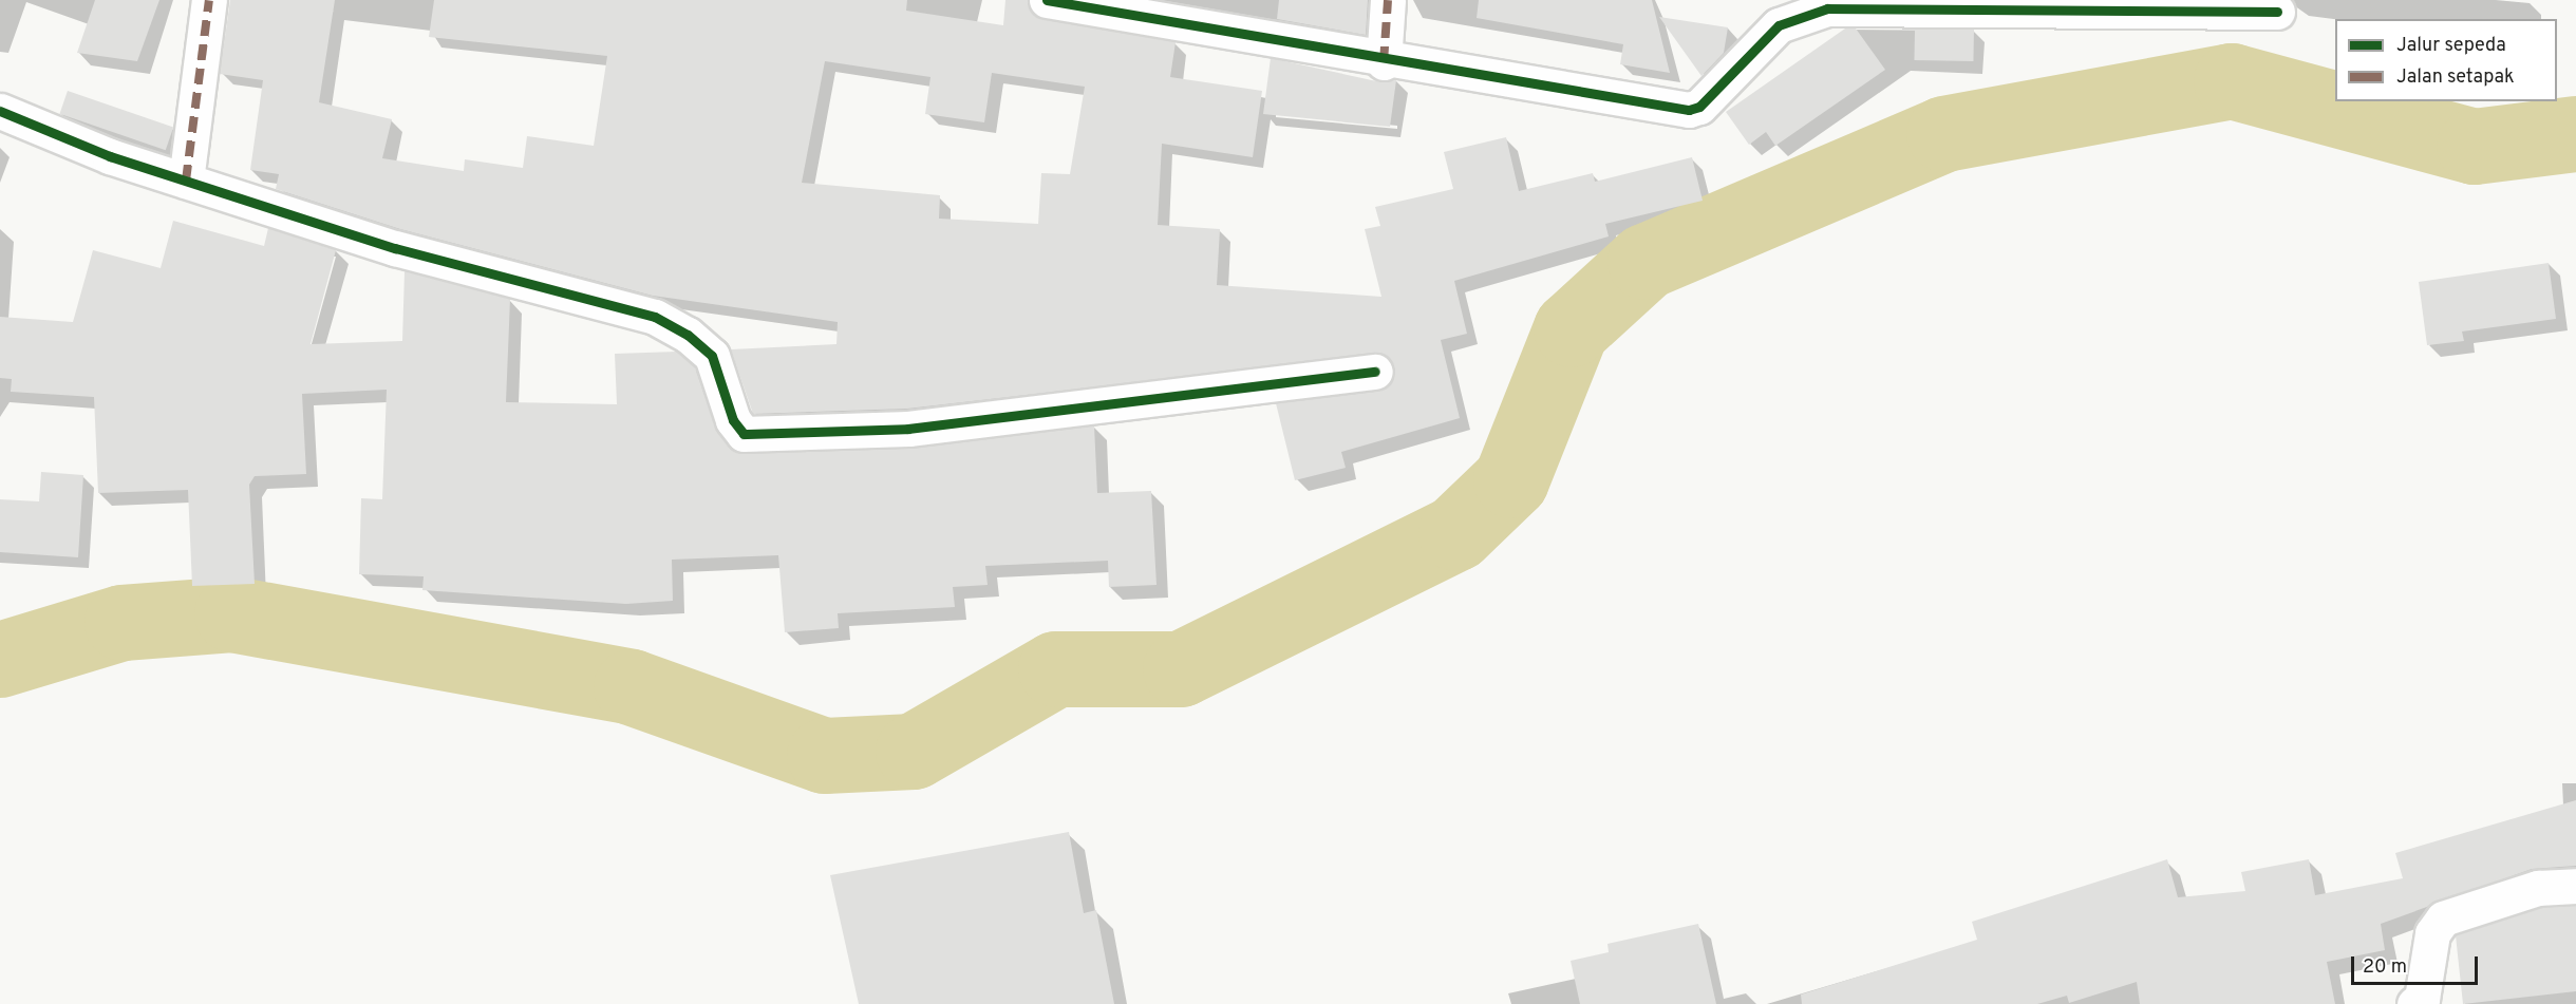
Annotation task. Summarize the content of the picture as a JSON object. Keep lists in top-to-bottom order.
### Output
{
  "legend": ["Jalur sepeda", "Jalan setapak"],
  "scale_bar": "20 m"
}
